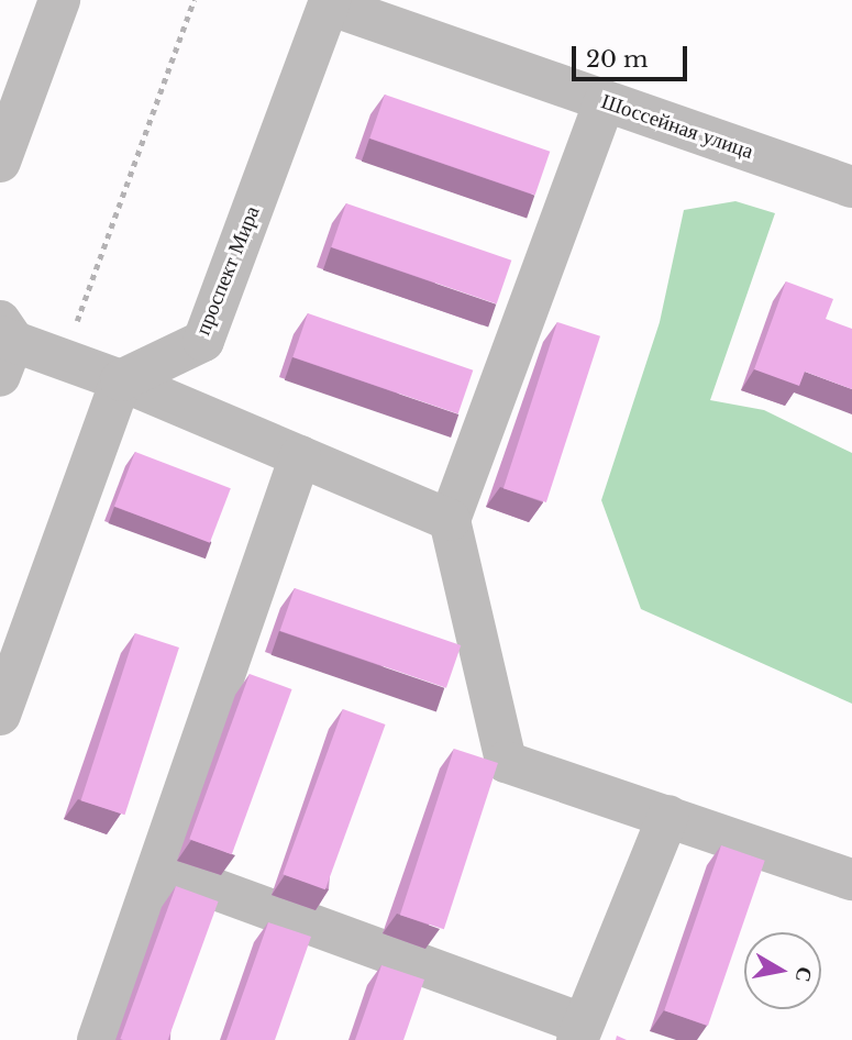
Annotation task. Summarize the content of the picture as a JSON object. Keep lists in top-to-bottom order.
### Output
{
  "streets": {
    "street": ["Шоссейная улица", "проспект Мира"]
  },
  "crossings": [
    ["Шоссейная улица", "проспект Мира"]
  ],
  "scale_bar": "20 m",
  "north": "right"
}
